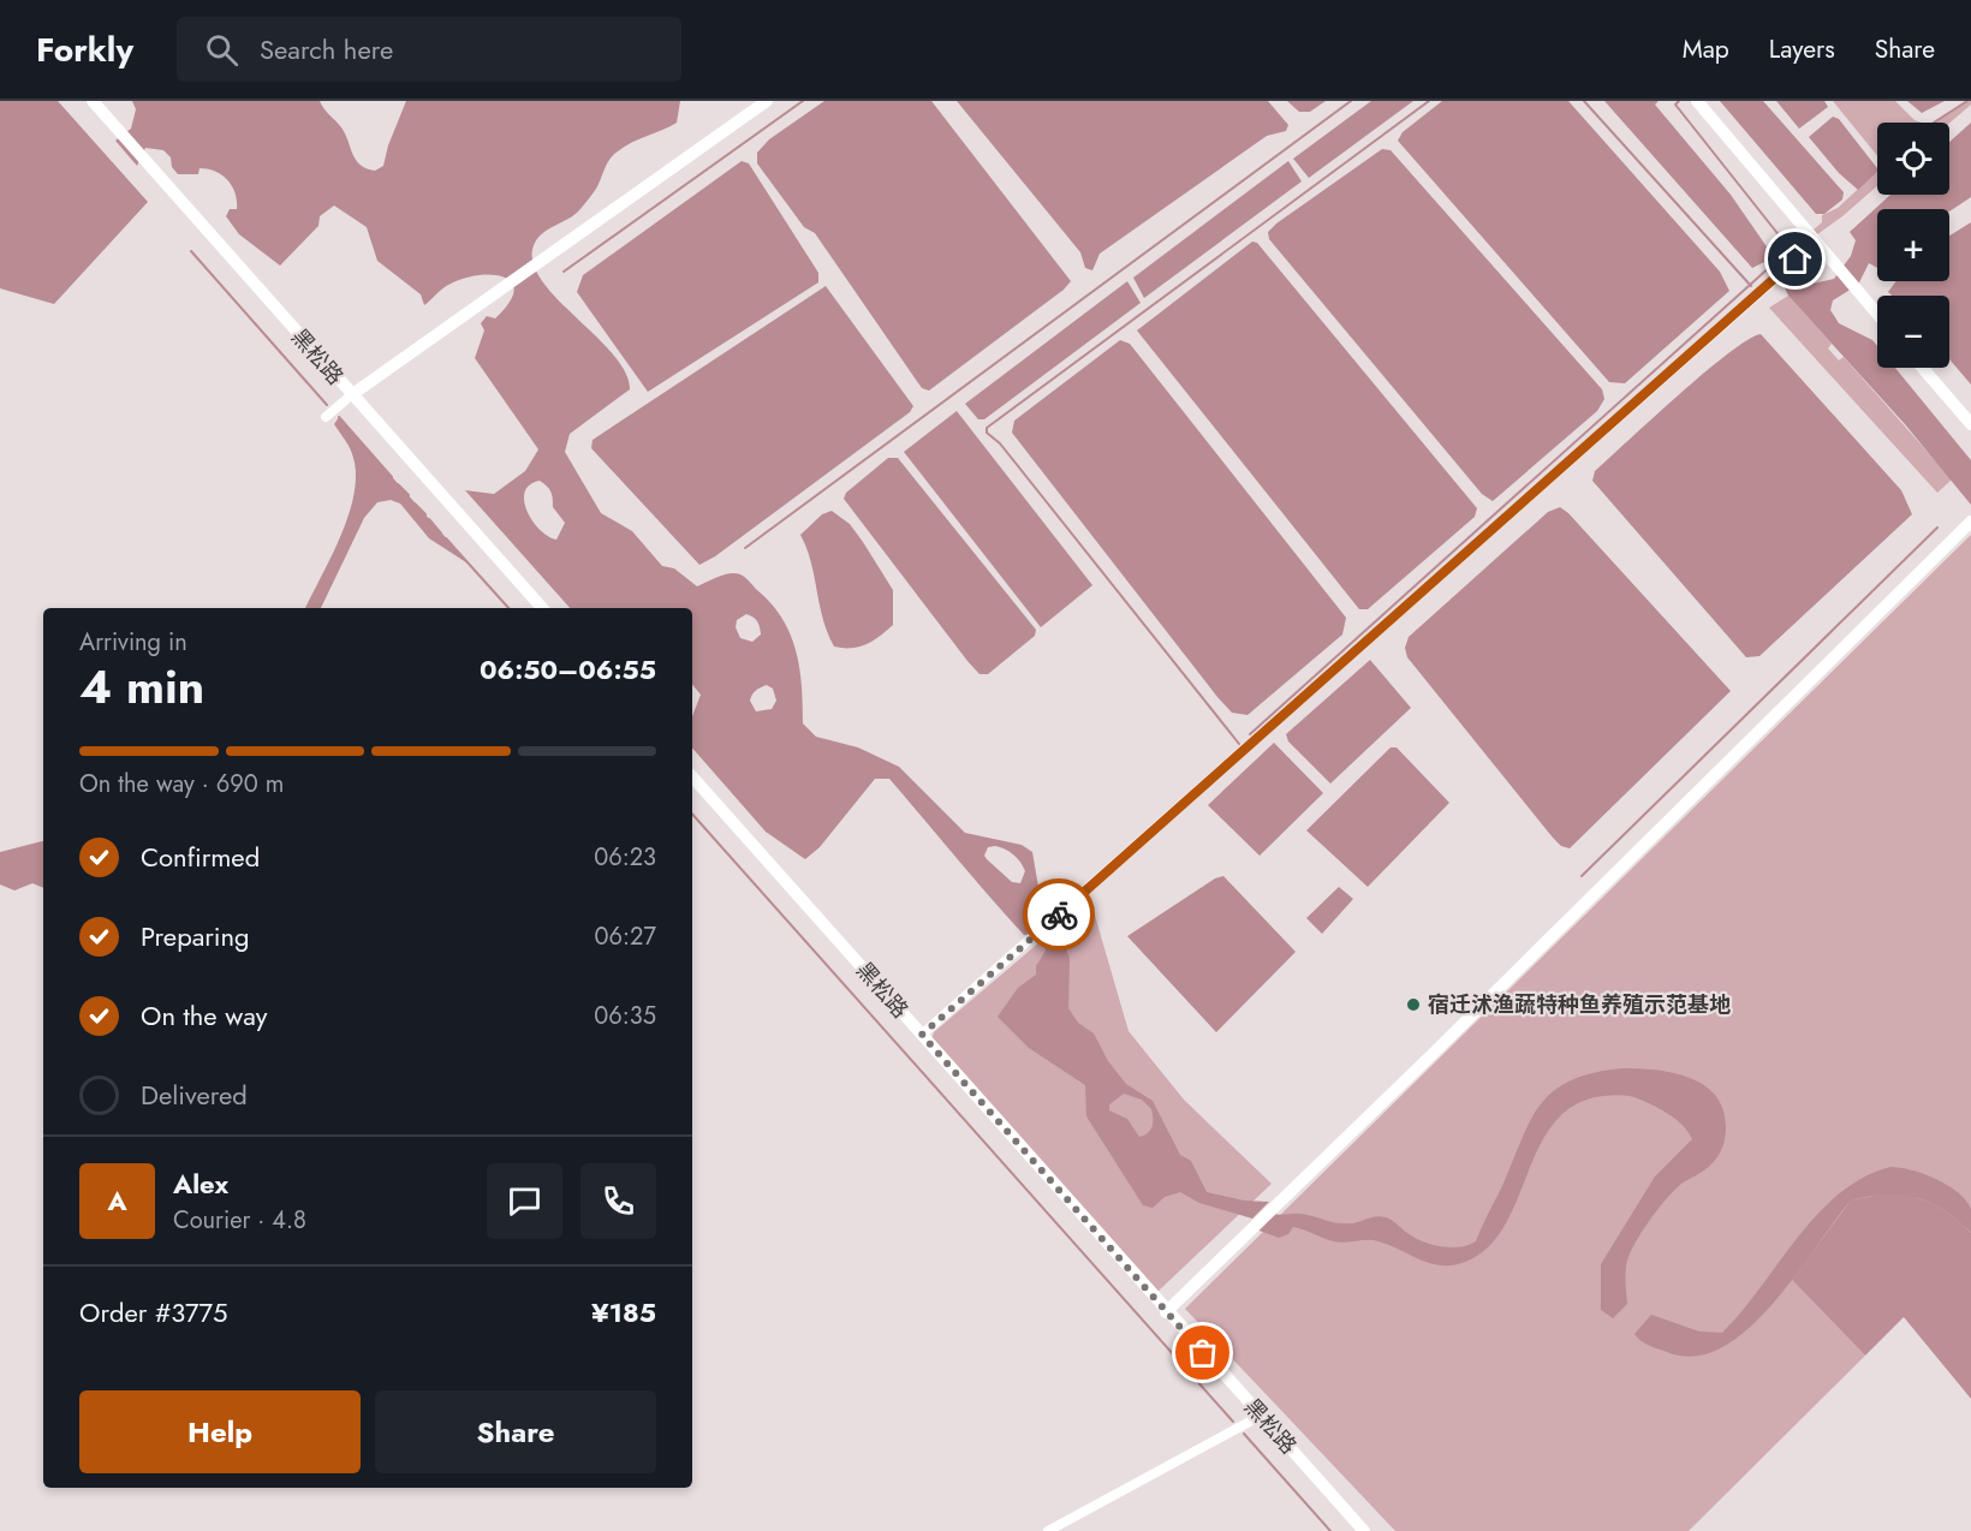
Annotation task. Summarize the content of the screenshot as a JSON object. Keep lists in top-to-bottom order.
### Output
{
  "streets": {
    "street": ["黑松路"]
  },
  "places": ["宿迁沭渔蔬特种鱼养殖示范基地"],
  "page": {
    "header": "Forkly",
    "search": "Search here",
    "nav": ["Map", "Layers", "Share"],
    "map_buttons": ["+", "−"],
    "heading": ["4 min", "Arriving in", "06:50–06:55"],
    "panel": [
      "Alex",
      "Courier · 4.8",
      "Order #3775",
      "¥185"
    ],
    "bar": "On the way · 690 m",
    "list": [
      ["Confirmed", "06:23"],
      ["Preparing", "06:27"],
      ["On the way", "06:35"],
      "Delivered"
    ],
    "round": "A",
    "buttons": ["Help", "Share"]
  }
}
